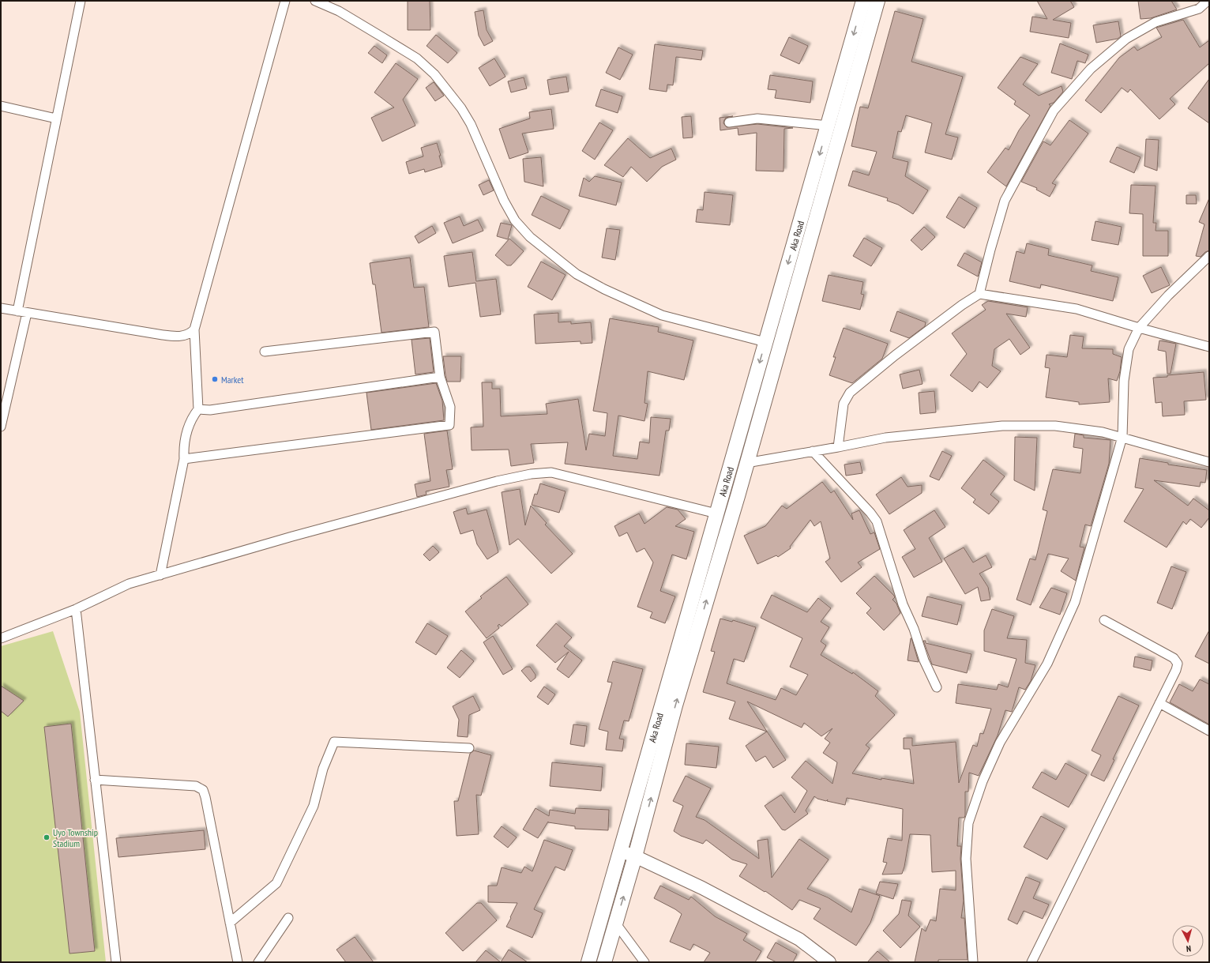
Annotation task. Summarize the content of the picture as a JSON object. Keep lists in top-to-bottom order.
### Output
{
  "streets": {
    "main road": ["Aka Road"]
  },
  "places": ["Market", "Uyo Township Stadium"],
  "north": "bottom"
}
